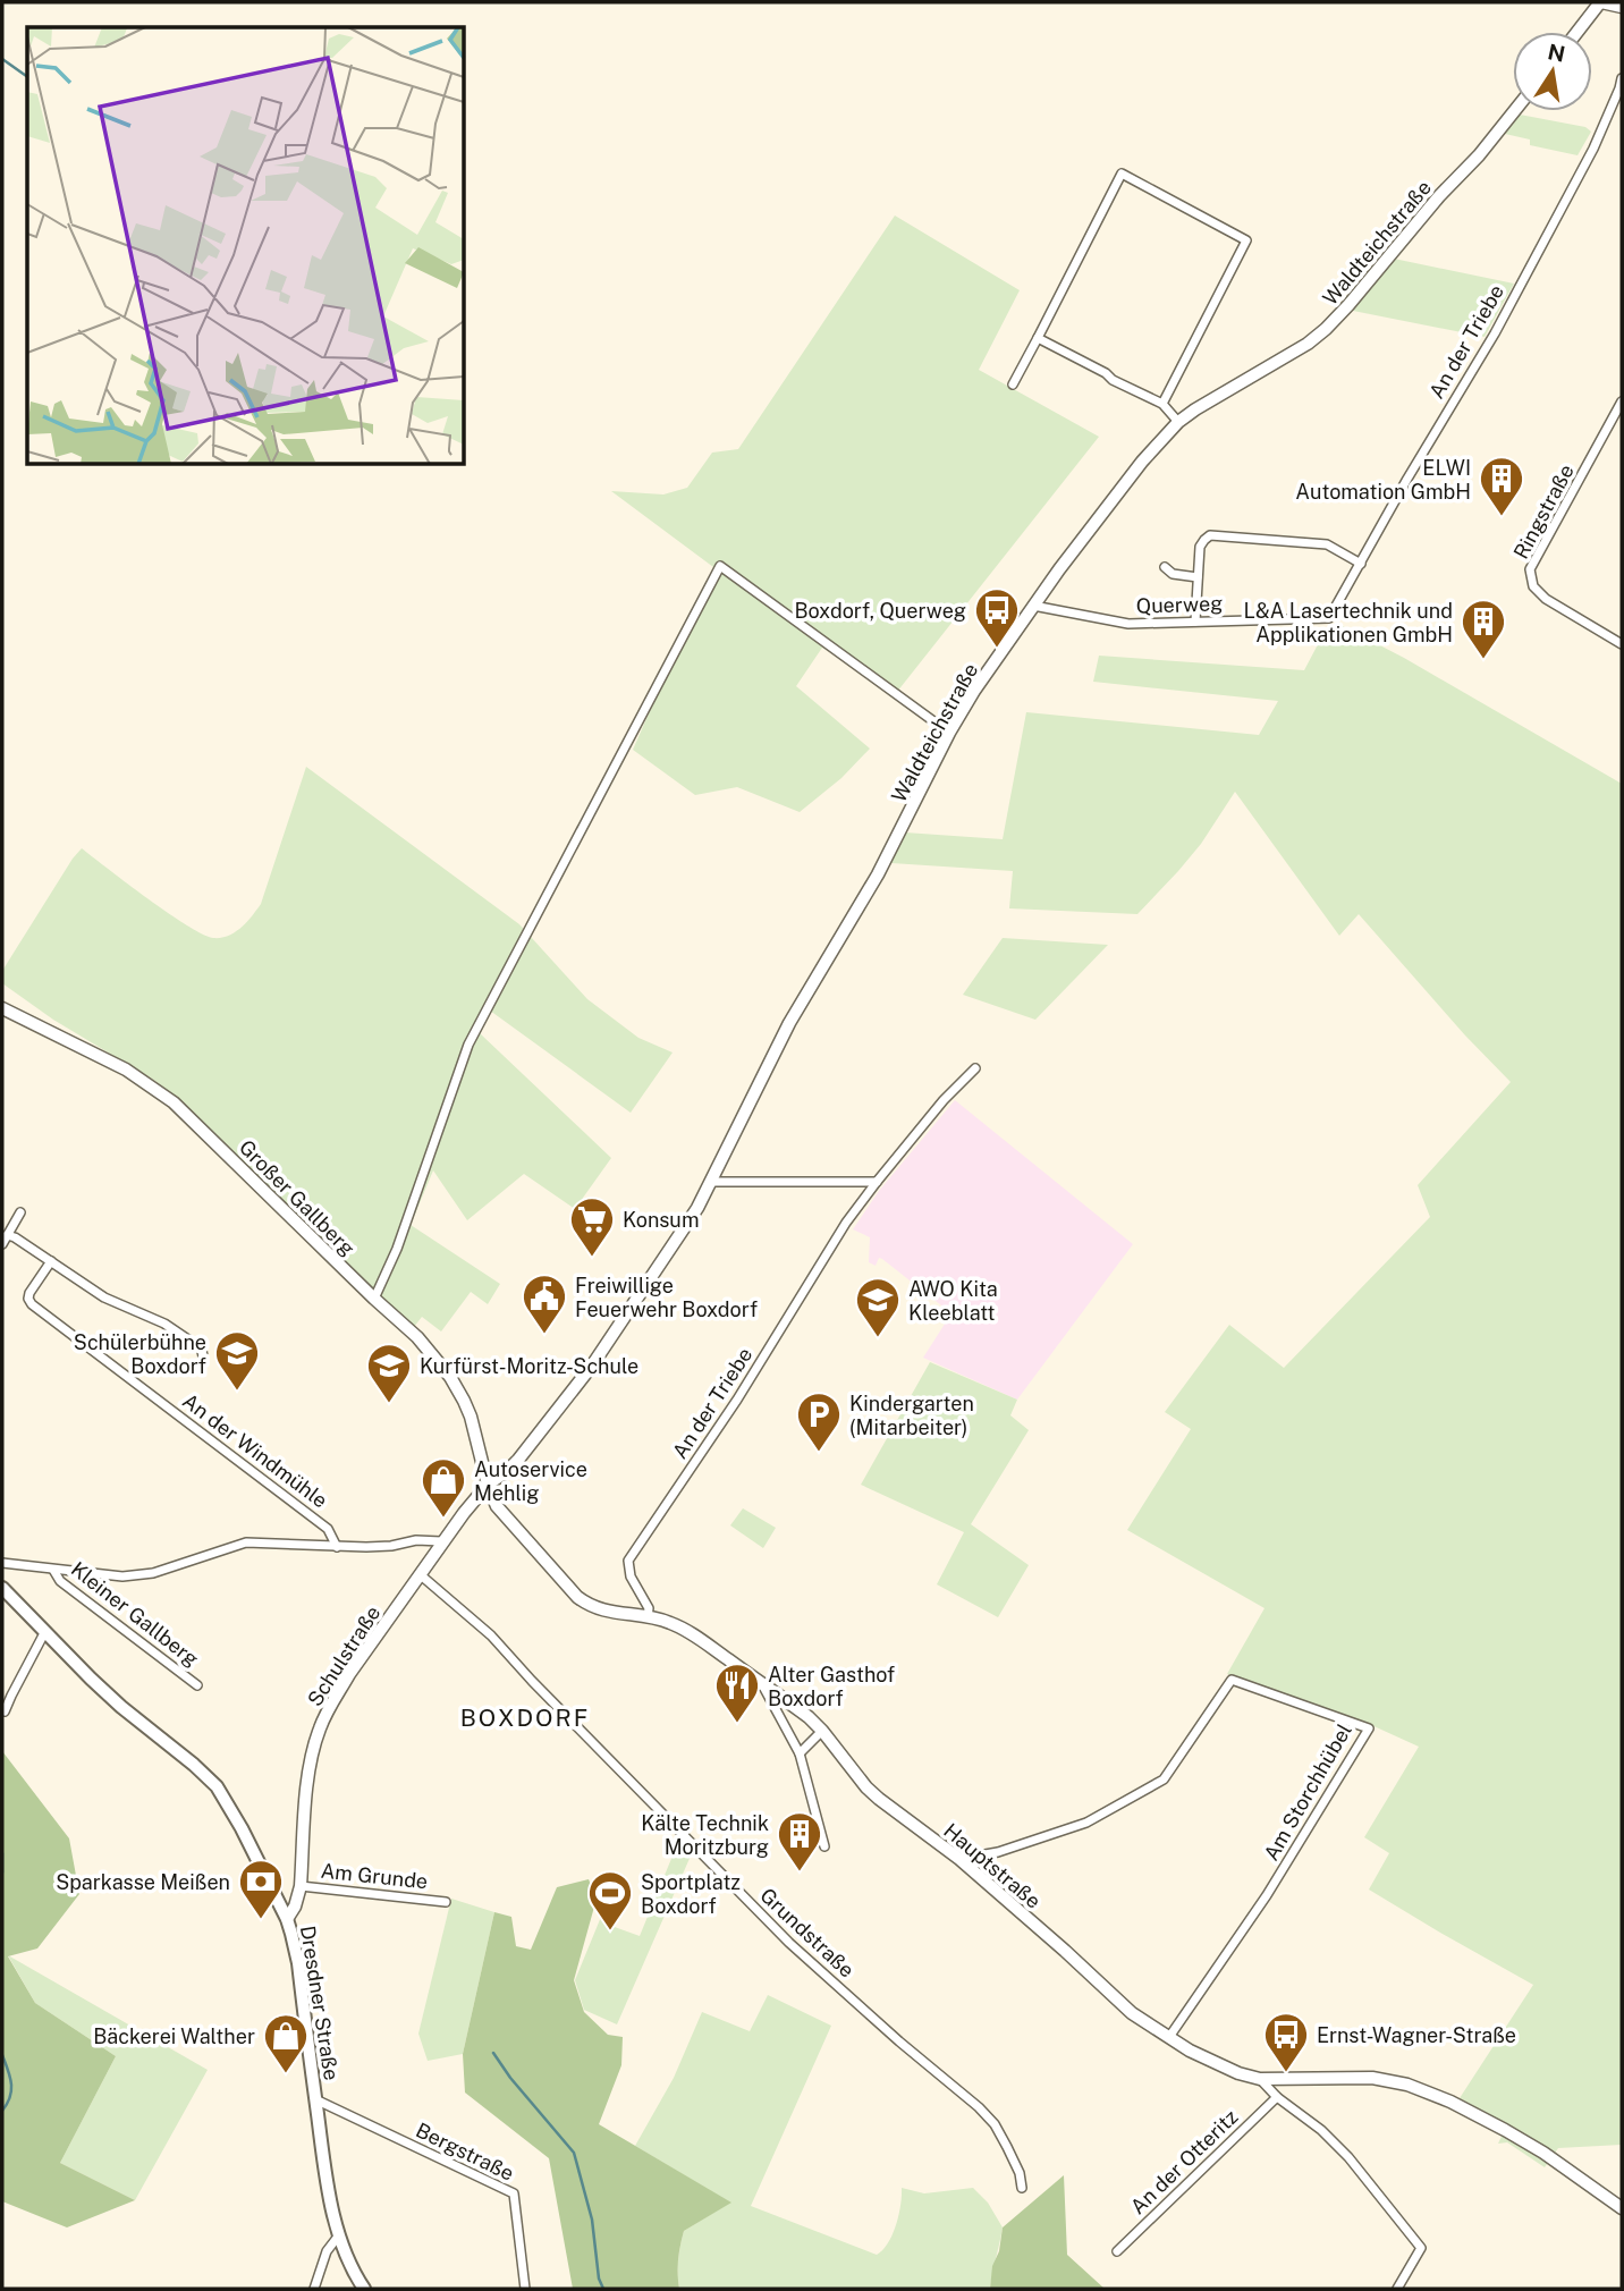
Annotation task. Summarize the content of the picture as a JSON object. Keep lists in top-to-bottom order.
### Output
{
  "streets": {
    "main road": ["Dresdner Straße"],
    "street": [
      "Waldteichstraße",
      "An der Triebe",
      "Ringstraße",
      "Querweg",
      "Großer Gallberg",
      "An der Windmühle",
      "Kleiner Gallberg",
      "Schulstraße",
      "Am Storchhübel",
      "Hauptstraße",
      "Am Grunde",
      "Grundstraße",
      "Bergstraße",
      "An der Otteritz"
    ]
  },
  "crossings": [
    ["Waldteichstraße", "Querweg"],
    ["Waldteichstraße", "Großer Gallberg"],
    ["Waldteichstraße", "Schulstraße"],
    ["Waldteichstraße", "Hauptstraße"],
    ["An der Triebe", "Querweg"],
    ["An der Triebe", "Hauptstraße"],
    ["Großer Gallberg", "Schulstraße"],
    ["Großer Gallberg", "Hauptstraße"],
    ["An der Windmühle", "Kleiner Gallberg"],
    ["Kleiner Gallberg", "Schulstraße"],
    ["Schulstraße", "Hauptstraße"],
    ["Schulstraße", "Am Grunde"],
    ["Schulstraße", "Grundstraße"],
    ["Schulstraße", "Dresdner Straße"],
    ["Am Storchhübel", "Hauptstraße"],
    ["Dresdner Straße", "Bergstraße"]
  ],
  "districts": ["BOXDORF"],
  "places": {
    "building": ["ELWI Automation GmbH", "L&A Lasertechnik und Applikationen GmbH", "Kälte Technik Moritzburg"],
    "bus stop": ["Boxdorf, Querweg", "Ernst-Wagner-Straße"],
    "supermarket": ["Konsum"],
    "public building": ["Freiwillige Feuerwehr Boxdorf"],
    "school or university": ["AWO Kita Kleeblatt", "Schülerbühne Boxdorf", "Kurfürst-Moritz-Schule"],
    "parking": ["Kindergarten (Mitarbeiter)"],
    "shop": ["Autoservice Mehlig", "Bäckerei Walther"],
    "restaurant": ["Alter Gasthof Boxdorf"],
    "bank": ["Sparkasse Meißen"],
    "sports": ["Sportplatz Boxdorf"]
  },
  "north": "top"
}
